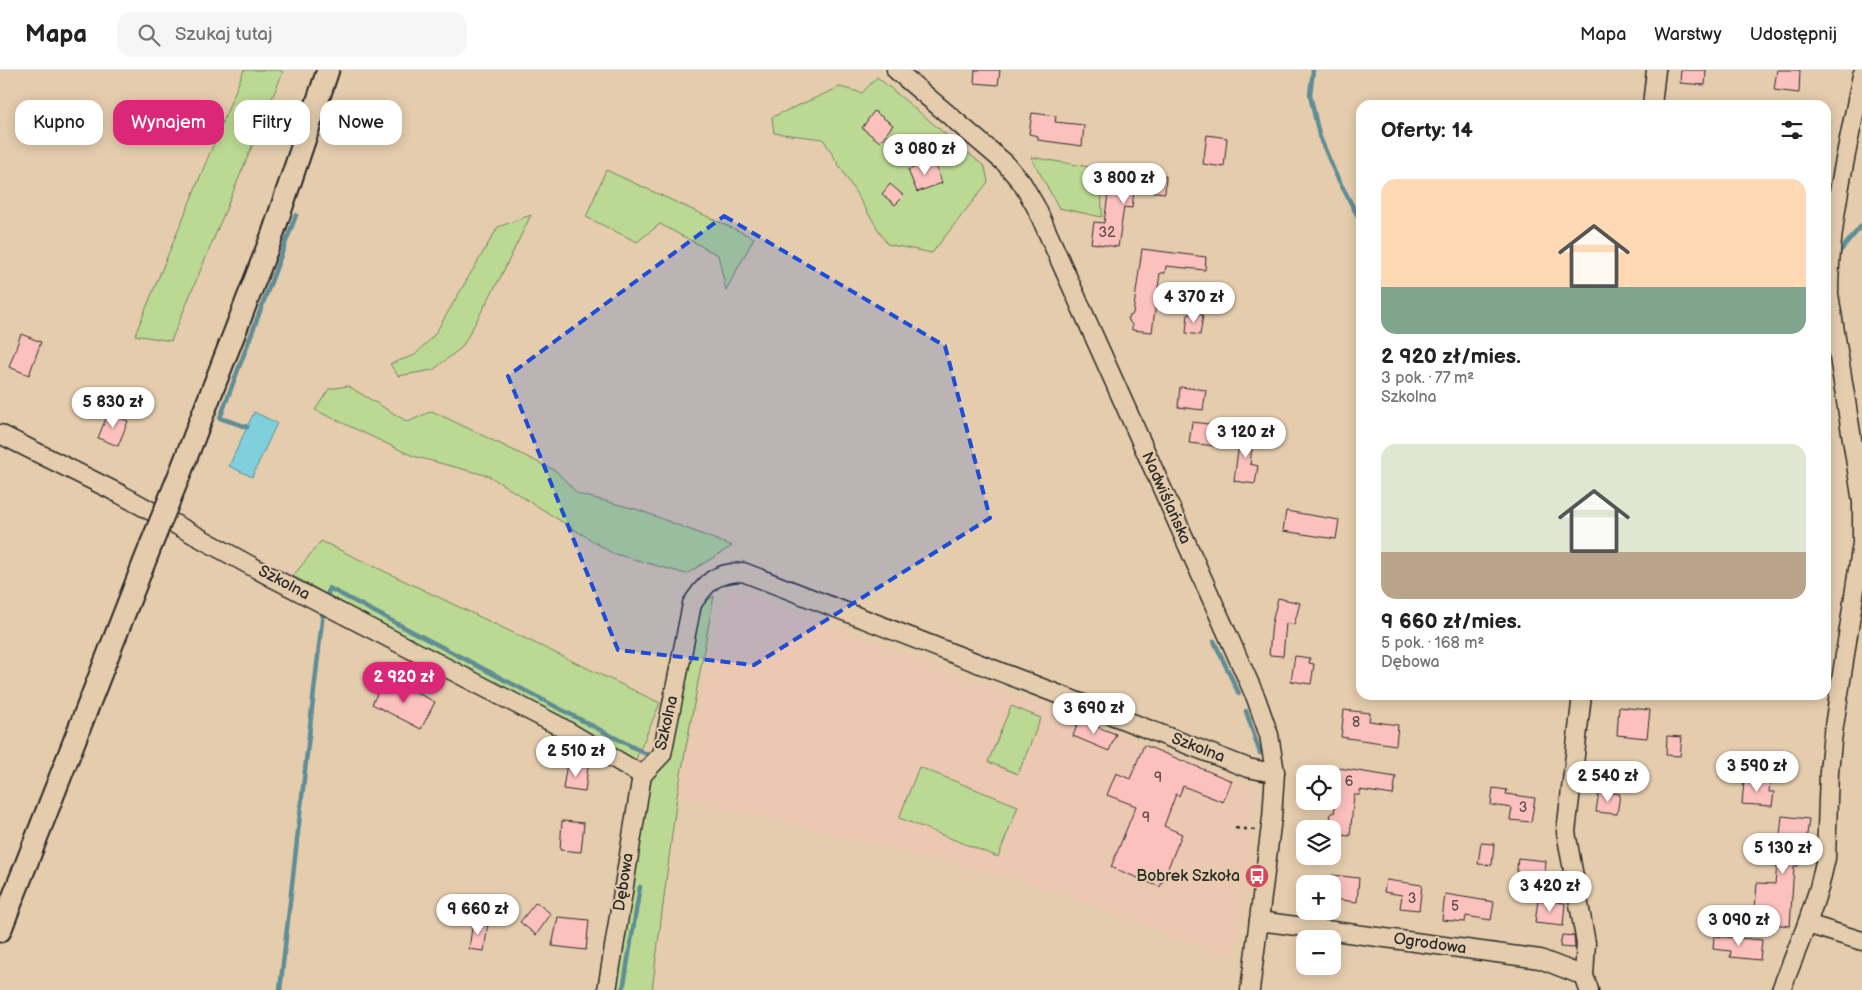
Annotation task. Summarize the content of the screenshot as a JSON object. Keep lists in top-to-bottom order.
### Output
{
  "streets": {
    "street": [
      "Nadwiślańska",
      "Szkolna",
      "Dębowa",
      "Ogrodowa"
    ]
  },
  "crossings": [
    ["Nadwiślańska", "Szkolna"],
    ["Nadwiślańska", "Ogrodowa"],
    ["Szkolna", "Dębowa"]
  ],
  "places": {
    "bus stop": ["Bobrek Szkoła"]
  },
  "house_numbers": [
    "32",
    "8",
    "9",
    "6",
    "3",
    "9",
    "3",
    "5"
  ],
  "page": {
    "header": "Mapa",
    "search": "Szukaj tutaj",
    "nav": ["Mapa", "Warstwy", "Udostępnij"],
    "chip": [
      "Kupno",
      "Wynajem",
      "Filtry",
      "Nowe"
    ],
    "heading": "Oferty: 14",
    "price": [
      "3 080 zł",
      "3 800 zł",
      "4 370 zł",
      "5 830 zł",
      "3 120 zł",
      "2 920 zł",
      "3 690 zł",
      "2 510 zł",
      "3 590 zł",
      "2 540 zł",
      "5 130 zł",
      "3 420 zł",
      "9 660 zł",
      "3 090 zł"
    ],
    "list": [
      {
        "name": "2 920 zł/mies.",
        "note": "3 pok. · 77 m² · Szkolna"
      },
      {
        "name": "9 660 zł/mies.",
        "note": "5 pok. · 168 m² · Dębowa"
      }
    ],
    "map_buttons": ["+", "−"]
  }
}
